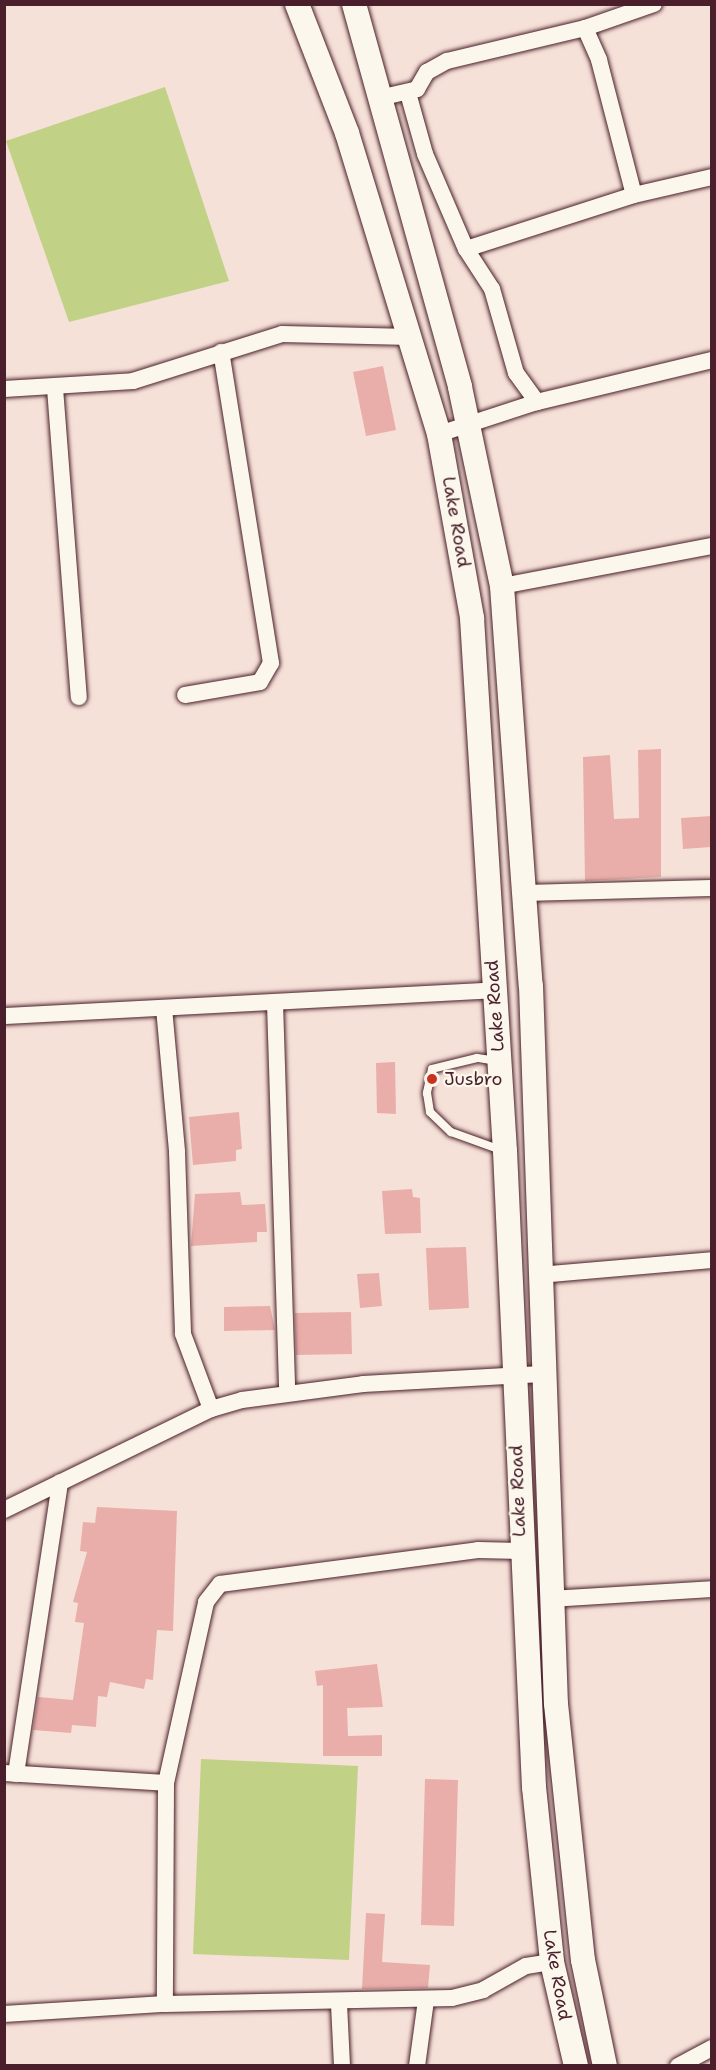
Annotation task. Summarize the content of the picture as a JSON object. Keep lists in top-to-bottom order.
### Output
{
  "streets": {
    "main road": ["Lake Road"]
  },
  "places": ["Jusbro"]
}
